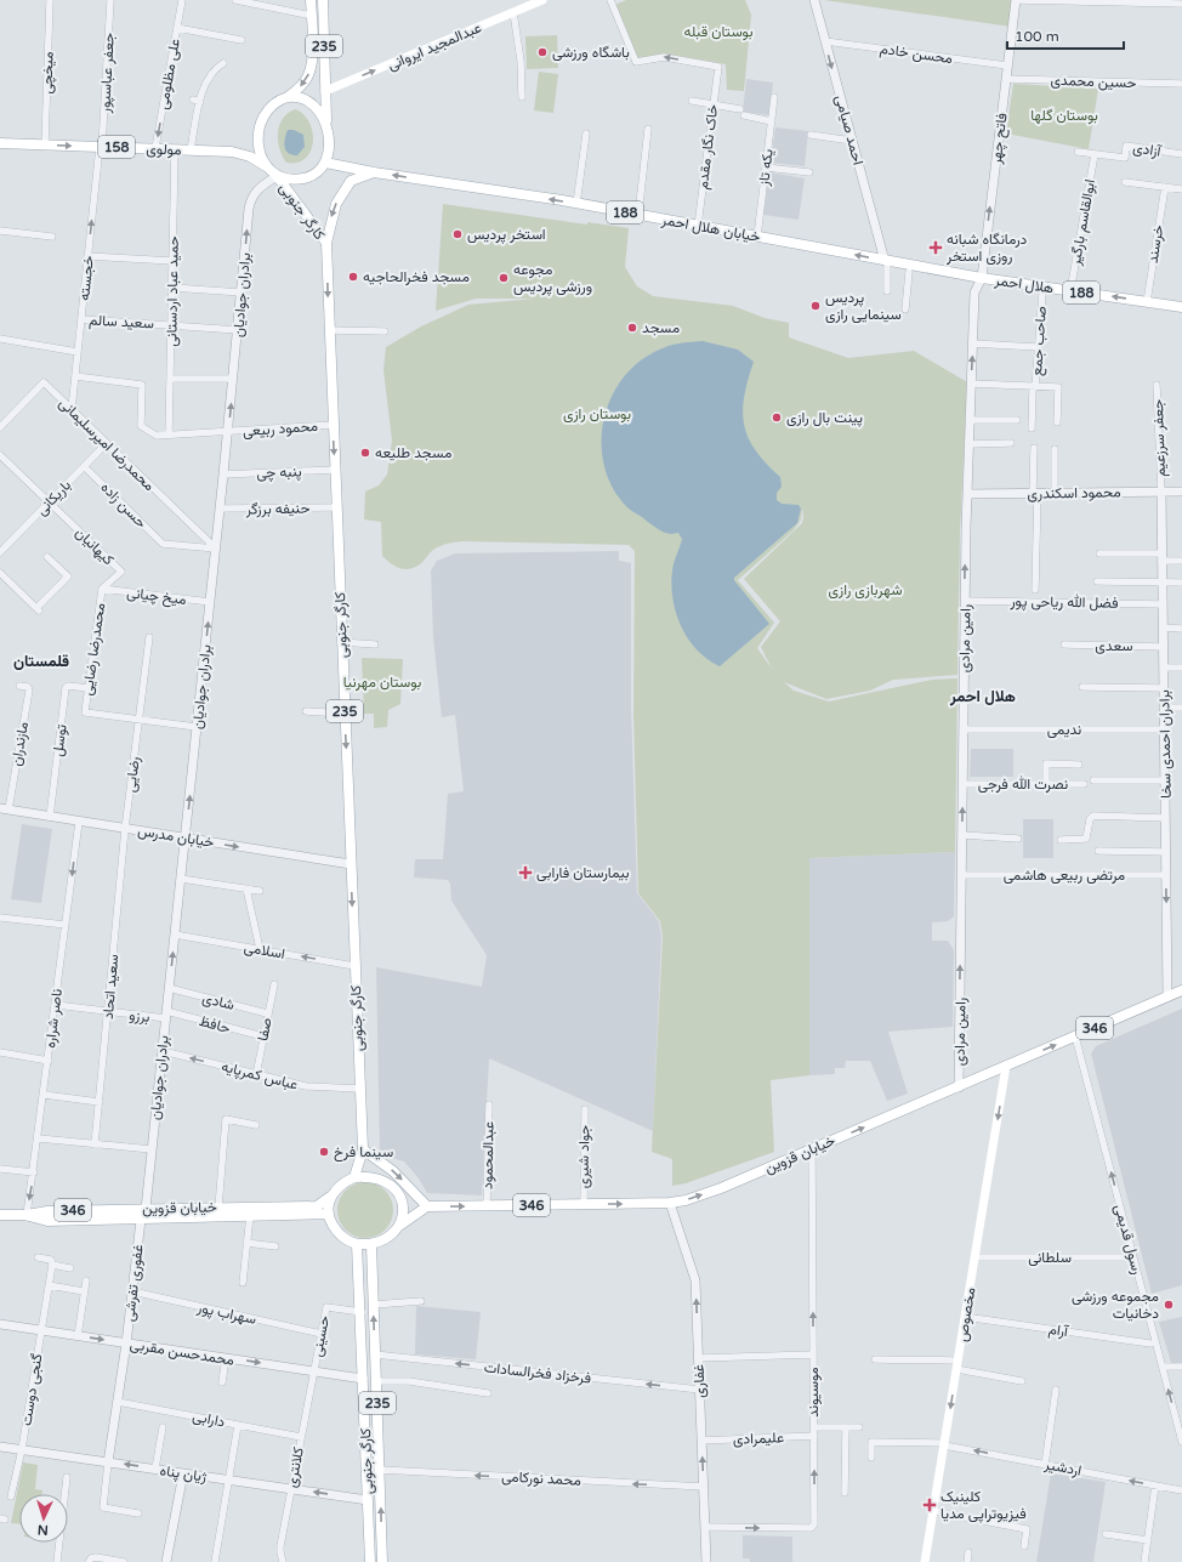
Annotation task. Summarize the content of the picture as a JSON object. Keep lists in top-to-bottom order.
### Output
{
  "streets": {
    "main road": [
      "235",
      "عبدالمجید ایروانی",
      "158",
      "مولوی",
      "کارگر جنوبی",
      "188",
      "خیابان هلال احمر",
      "هلال احمر",
      "346",
      "خیابان قزوین",
      "مخصوص"
    ],
    "street": [
      "محسن خادم",
      "میخچی",
      "جعفر عباسپور",
      "علی مظلومی",
      "حسین محمدی",
      "احمد صیامی",
      "فاتح چهر",
      "خاک‌ نگار‌ مقدم",
      "آزادی",
      "یکه تاز",
      "ابوالقاسم بارگیر",
      "خرسند",
      "خجسته",
      "حمید عباد اردستانی",
      "برادران جوادیان",
      "سعید سالم",
      "صاحب جمع",
      "محمود ربیعی",
      "جعفر سرزعیم",
      "محمدرضا امیرسلیمانی",
      "پنبه چی",
      "محمود اسکندری",
      "باریکانی",
      "حسن زاده",
      "حنیفه برزگر",
      "کیهانیان",
      "میخ چیانی",
      "فضل الله ریاحی پور",
      "رامین مرادی",
      "سعدی",
      "محمدرضا رضایی",
      "ندیمی",
      "توسل",
      "مازندران",
      "برادران احمدی سخا",
      "رضایی",
      "نصرت الله فرجی",
      "خیابان مدرس",
      "مرتضی ربیعی هاشمی",
      "اسلامی",
      "سعید اتحاد",
      "شادی",
      "برزو",
      "ناصر شراره",
      "حافظ",
      "صفا",
      "عباس کمرپایه",
      "عبدالمحمود",
      "جواد شیری",
      "رسول قدیمی",
      "سلطانی",
      "غفوری تفرشی",
      "سهراب پور",
      "آرام",
      "حسینی",
      "محمدحسن مقربی",
      "فرخزاد فخرالسادات",
      "غفاری",
      "گنجی دوست",
      "موسیوند",
      "دارابی",
      "علیمرادی",
      "کلانتری",
      "اردشیر",
      "ژیان پناه",
      "محمد نورکامی"
    ]
  },
  "crossings": [
    ["235", "عبدالمجید ایروانی"],
    ["235", "مولوی"],
    ["235", "کارگر جنوبی"],
    ["235", "خیابان هلال احمر"],
    ["235", "برادران جوادیان"],
    ["محسن خادم", "احمد صیامی"],
    ["محسن خادم", "فاتح چهر"],
    ["میخچی", "مولوی"],
    ["جعفر عباسپور", "مولوی"],
    ["جعفر عباسپور", "خجسته"],
    ["علی مظلومی", "مولوی"],
    ["حسین محمدی", "فاتح چهر"],
    ["احمد صیامی", "خیابان هلال احمر"],
    ["فاتح چهر", "خیابان هلال احمر"],
    ["فاتح چهر", "هلال احمر"],
    ["فاتح چهر", "رامین مرادی"],
    ["خاک‌ نگار‌ مقدم", "خیابان هلال احمر"],
    ["مولوی", "کارگر جنوبی"],
    ["مولوی", "خیابان هلال احمر"],
    ["مولوی", "خجسته"],
    ["مولوی", "حمید عباد اردستانی"],
    ["مولوی", "برادران جوادیان"],
    ["آزادی", "ابوالقاسم بارگیر"],
    ["یکه تاز", "خیابان هلال احمر"],
    ["کارگر جنوبی", "خیابان هلال احمر"],
    ["کارگر جنوبی", "برادران جوادیان"],
    ["کارگر جنوبی", "محمود ربیعی"],
    ["کارگر جنوبی", "پنبه چی"],
    ["کارگر جنوبی", "حنیفه برزگر"],
    ["کارگر جنوبی", "خیابان مدرس"],
    ["کارگر جنوبی", "اسلامی"],
    ["کارگر جنوبی", "عباس کمرپایه"],
    ["کارگر جنوبی", "خیابان قزوین"],
    ["کارگر جنوبی", "حسینی"],
    ["کارگر جنوبی", "محمدحسن مقربی"],
    ["کارگر جنوبی", "فرخزاد فخرالسادات"],
    ["کارگر جنوبی", "ژیان پناه"],
    ["کارگر جنوبی", "محمد نورکامی"],
    ["ابوالقاسم بارگیر", "هلال احمر"],
    ["خیابان هلال احمر", "هلال احمر"],
    ["خیابان هلال احمر", "برادران جوادیان"],
    ["خیابان هلال احمر", "رامین مرادی"],
    ["خرسند", "هلال احمر"],
    ["خجسته", "سعید سالم"],
    ["خجسته", "محمود ربیعی"],
    ["خجسته", "محمدرضا امیرسلیمانی"],
    ["هلال احمر", "رامین مرادی"],
    ["حمید عباد اردستانی", "سعید سالم"],
    ["حمید عباد اردستانی", "محمود ربیعی"],
    ["برادران جوادیان", "سعید سالم"],
    ["برادران جوادیان", "محمود ربیعی"],
    ["برادران جوادیان", "محمدرضا امیرسلیمانی"],
    ["برادران جوادیان", "پنبه چی"],
    ["برادران جوادیان", "حسن زاده"],
    ["برادران جوادیان", "حنیفه برزگر"],
    ["برادران جوادیان", "میخ چیانی"],
    ["برادران جوادیان", "محمدرضا رضایی"],
    ["برادران جوادیان", "خیابان مدرس"],
    ["برادران جوادیان", "اسلامی"],
    ["برادران جوادیان", "شادی"],
    ["برادران جوادیان", "برزو"],
    ["برادران جوادیان", "حافظ"],
    ["برادران جوادیان", "عباس کمرپایه"],
    ["برادران جوادیان", "خیابان قزوین"],
    ["جعفر سرزعیم", "محمود اسکندری"],
    ["جعفر سرزعیم", "برادران احمدی سخا"],
    ["محمدرضا امیرسلیمانی", "باریکانی"],
    ["محمدرضا امیرسلیمانی", "حسن زاده"],
    ["محمود اسکندری", "رامین مرادی"],
    ["محمود اسکندری", "برادران احمدی سخا"],
    ["باریکانی", "حسن زاده"],
    ["باریکانی", "کیهانیان"],
    ["کیهانیان", "میخ چیانی"],
    ["کیهانیان", "محمدرضا رضایی"],
    ["میخ چیانی", "محمدرضا رضایی"],
    ["فضل الله ریاحی پور", "رامین مرادی"],
    ["فضل الله ریاحی پور", "برادران احمدی سخا"],
    ["رامین مرادی", "ندیمی"],
    ["رامین مرادی", "نصرت الله فرجی"],
    ["رامین مرادی", "مرتضی ربیعی هاشمی"],
    ["رامین مرادی", "خیابان قزوین"],
    ["سعدی", "برادران احمدی سخا"],
    ["محمدرضا رضایی", "توسل"],
    ["محمدرضا رضایی", "رضایی"],
    ["ندیمی", "برادران احمدی سخا"],
    ["توسل", "خیابان مدرس"],
    ["مازندران", "خیابان مدرس"],
    ["برادران احمدی سخا", "مرتضی ربیعی هاشمی"],
    ["برادران احمدی سخا", "خیابان قزوین"],
    ["رضایی", "خیابان مدرس"],
    ["رضایی", "سعید اتحاد"],
    ["خیابان مدرس", "سعید اتحاد"],
    ["خیابان مدرس", "ناصر شراره"],
    ["سعید اتحاد", "برزو"],
    ["شادی", "صفا"],
    ["برزو", "ناصر شراره"],
    ["برزو", "حافظ"],
    ["ناصر شراره", "خیابان قزوین"],
    ["حافظ", "صفا"],
    ["صفا", "عباس کمرپایه"],
    ["خیابان قزوین", "عبدالمحمود"],
    ["خیابان قزوین", "جواد شیری"],
    ["خیابان قزوین", "رسول قدیمی"],
    ["خیابان قزوین", "غفوری تفرشی"],
    ["خیابان قزوین", "مخصوص"],
    ["خیابان قزوین", "غفاری"],
    ["خیابان قزوین", "موسیوند"],
    ["سلطانی", "مخصوص"],
    ["غفوری تفرشی", "سهراب پور"],
    ["غفوری تفرشی", "محمدحسن مقربی"],
    ["غفوری تفرشی", "دارابی"],
    ["غفوری تفرشی", "ژیان پناه"],
    ["سهراب پور", "حسینی"],
    ["مخصوص", "آرام"],
    ["مخصوص", "اردشیر"],
    ["حسینی", "محمدحسن مقربی"],
    ["حسینی", "کلانتری"],
    ["محمدحسن مقربی", "گنجی دوست"],
    ["محمدحسن مقربی", "کلانتری"],
    ["فرخزاد فخرالسادات", "غفاری"],
    ["غفاری", "موسیوند"],
    ["غفاری", "علیمرادی"],
    ["غفاری", "محمد نورکامی"],
    ["گنجی دوست", "ژیان پناه"],
    ["موسیوند", "علیمرادی"],
    ["دارابی", "کلانتری"],
    ["کلانتری", "ژیان پناه"]
  ],
  "one_way": [
    "عبدالمجید ایروانی",
    "احمد صیامی",
    "فاتح چهر",
    "خیابان هلال احمر",
    "خجسته",
    "هلال احمر",
    "برادران جوادیان",
    "رامین مرادی",
    "اسلامی",
    "ناصر شراره",
    "عباس کمرپایه",
    "خیابان قزوین",
    "رسول قدیمی",
    "مخصوص",
    "محمدحسن مقربی",
    "غفاری",
    "اردشیر",
    "محمد نورکامی"
  ],
  "districts": ["قلمستان", "هلال احمر"],
  "parks": [
    "بوستان قبله",
    "بوستان گلها",
    "بوستان رازی",
    "شهربازی رازی",
    "بوستان مهرنیا"
  ],
  "places": {
    "other": [
      "باشگاه ورزشی",
      "استخر پردیس",
      "مسجد فخرالحاجیه",
      "مجوعه ورزشی پردیس",
      "پردیس سینمایی رازی",
      "مسجد",
      "پینت بال رازی",
      "مسجد طلیعه",
      "سینما فرخ",
      "مجموعه ورزشی دخانیات"
    ],
    "health": ["درمانگاه شبانه روزی استخر", "بیمارستان فارابی", "کلینیک فیزیوتراپی مدیا"]
  },
  "scale_bar": "100 m",
  "north": "bottom"
}
